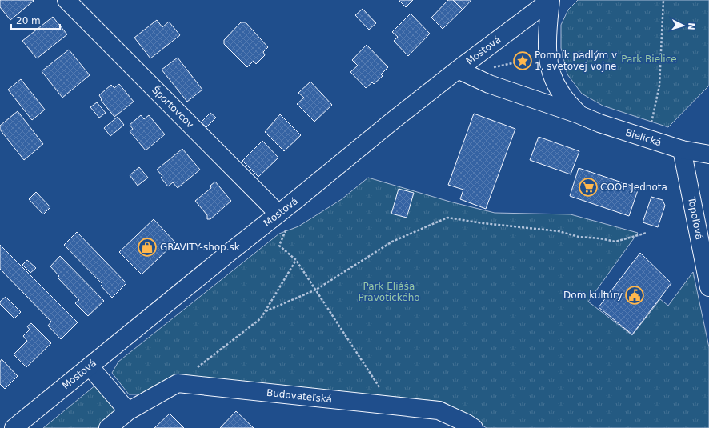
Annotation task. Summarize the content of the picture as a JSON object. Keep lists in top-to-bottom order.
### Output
{
  "streets": {
    "main road": [
      "Mostová",
      "Športovcov",
      "Bielická",
      "Topoľová",
      "Budovateľská"
    ]
  },
  "crossings": [
    ["Mostová", "Športovcov"],
    ["Mostová", "Bielická"],
    ["Bielická", "Topoľová"]
  ],
  "parks": ["Park Bielice", "Park Eliáša Pravotického"],
  "places": {
    "place": ["Pomník padlým v 1. svetovej vojne"],
    "supermarket": ["COOP Jednota"],
    "shop": ["GRAVITY-shop.sk"],
    "public building": ["Dom kultúry"]
  },
  "scale_bar": "20 m",
  "north": "right"
}
